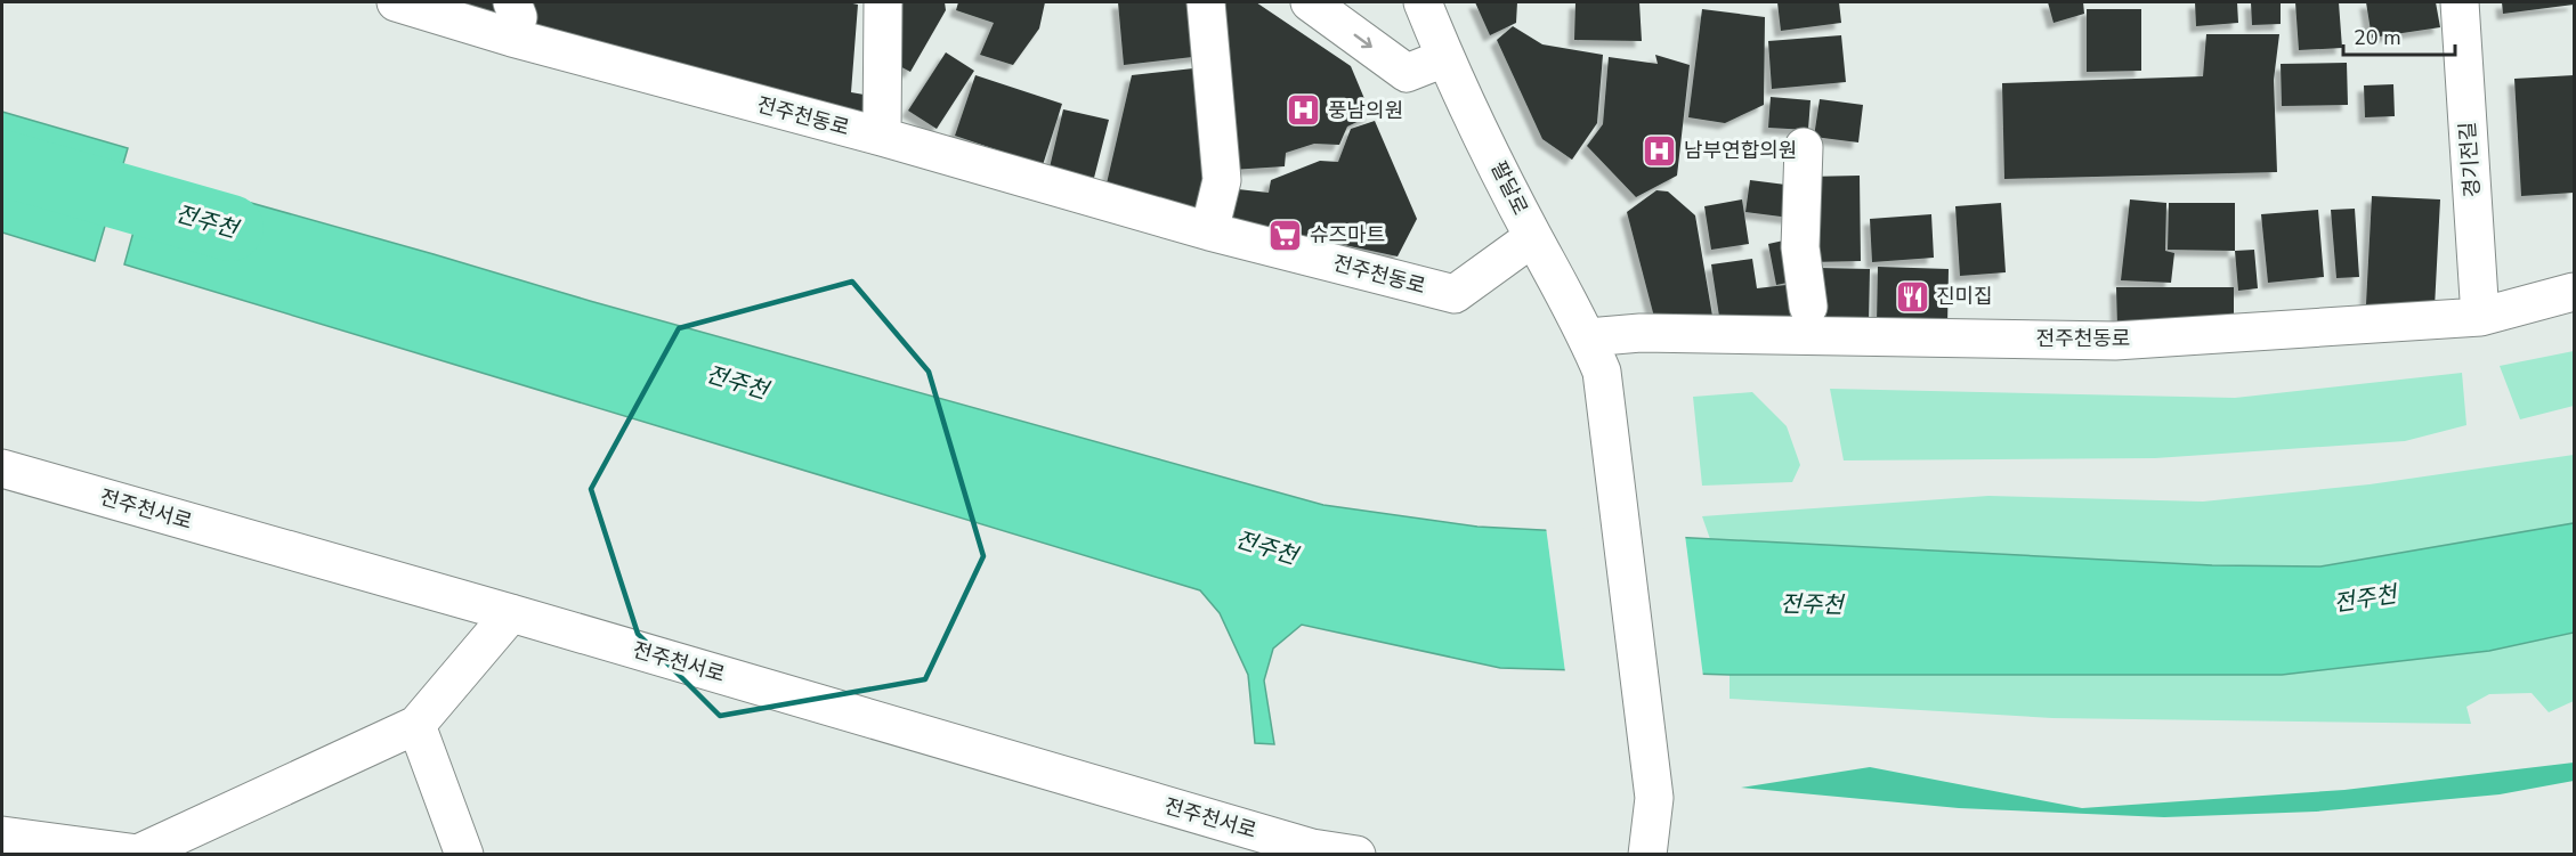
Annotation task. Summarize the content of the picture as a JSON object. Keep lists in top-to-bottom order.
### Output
{
  "streets": {
    "street": [
      "전주천동로",
      "경기전길",
      "팔달로",
      "전주천서로"
    ]
  },
  "crossings": [
    ["전주천동로", "경기전길"],
    ["전주천동로", "팔달로"]
  ],
  "water": ["전주천"],
  "places": {
    "hospital": ["풍남의원", "남부연합의원"],
    "supermarket": ["슈즈마트"],
    "restaurant": ["진미집"]
  },
  "scale_bar": "20 m"
}
